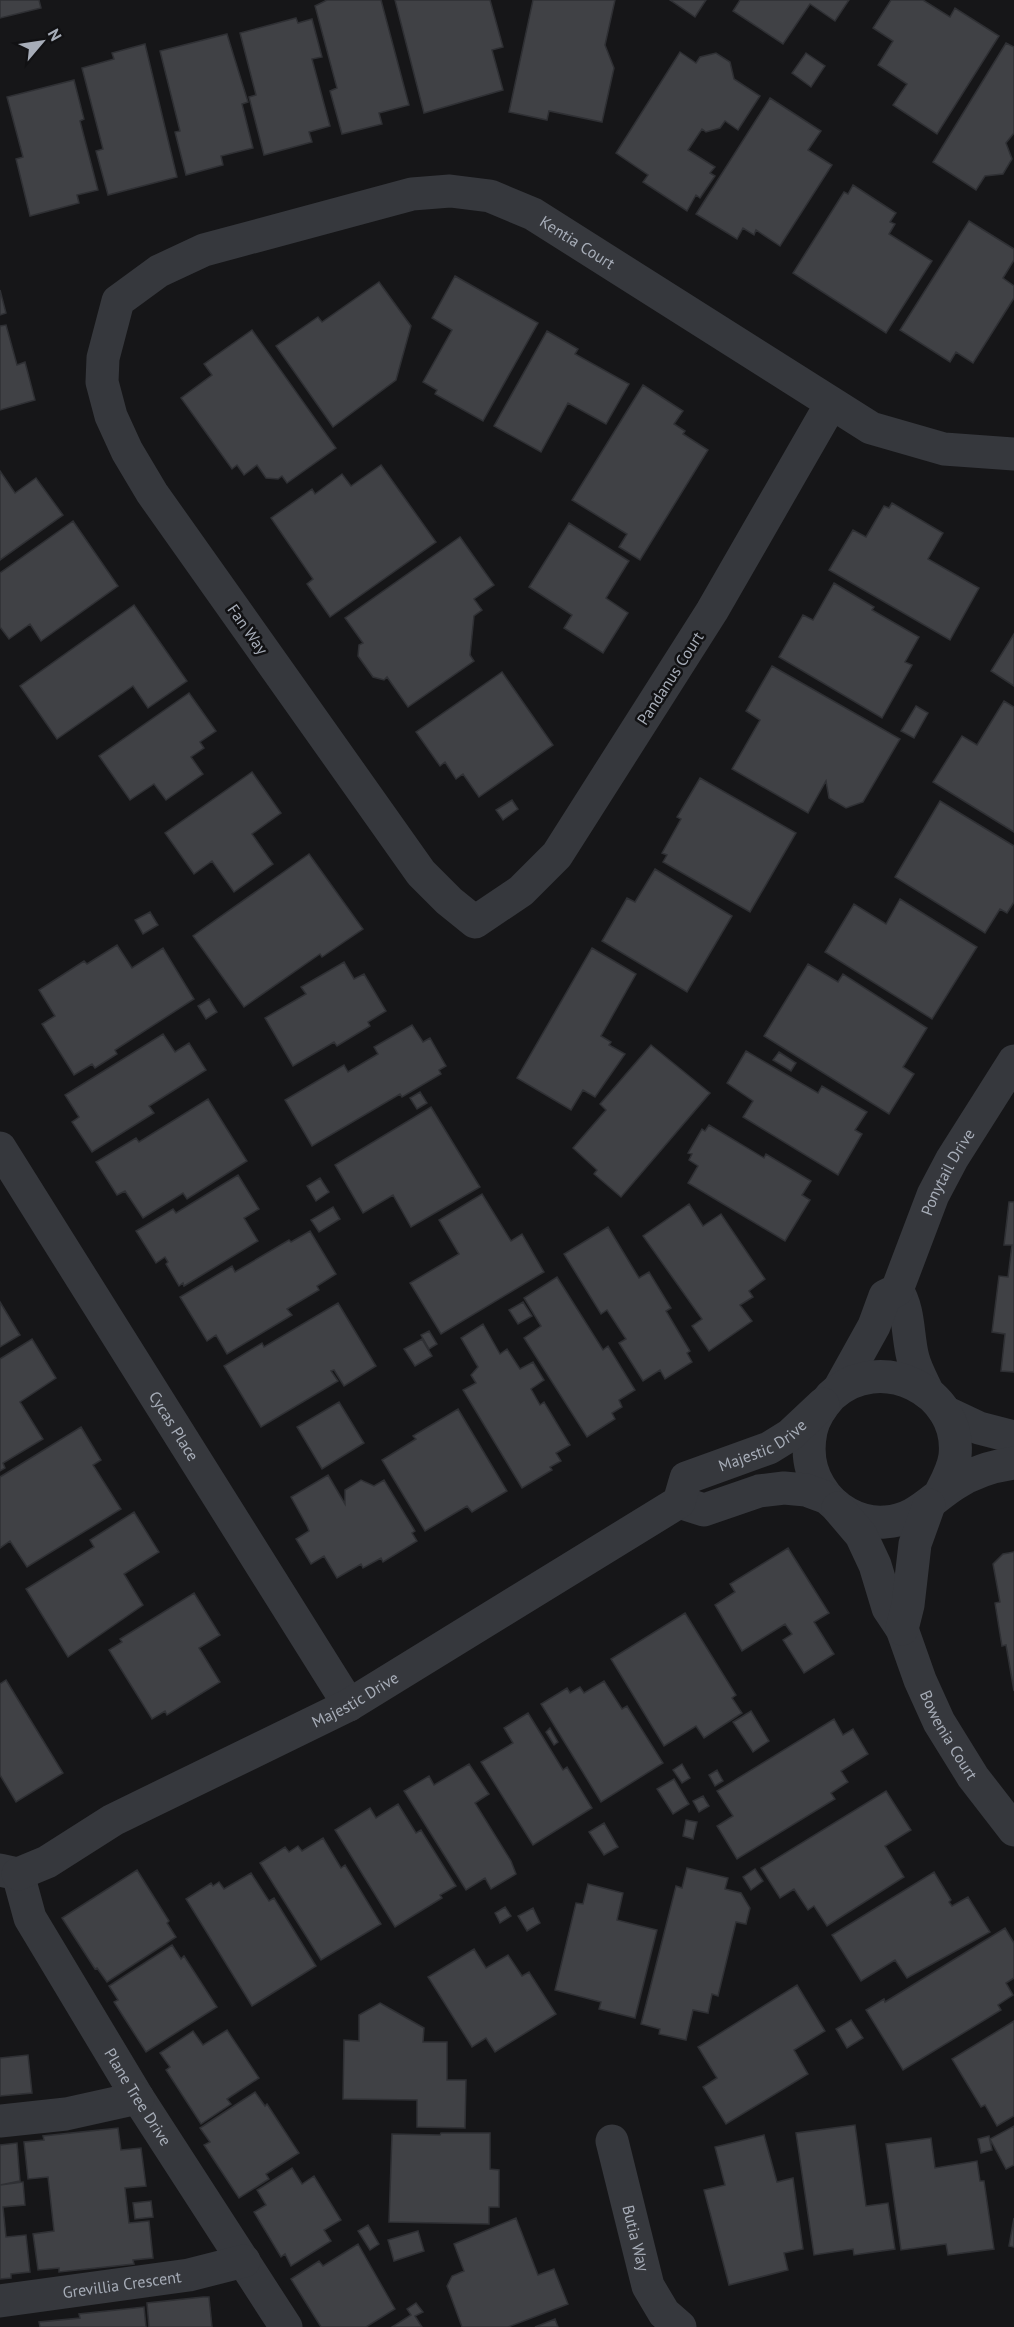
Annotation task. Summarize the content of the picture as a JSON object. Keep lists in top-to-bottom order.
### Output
{
  "streets": {
    "street": [
      "Kentia Court",
      "Fan Way",
      "Pandanus Court",
      "Ponytail Drive",
      "Cycas Place",
      "Majestic Drive",
      "Bowenia Court",
      "Plane Tree Drive",
      "Butia Way",
      "Grevillia Crescent"
    ]
  },
  "crossings": [
    ["Kentia Court", "Fan Way"],
    ["Kentia Court", "Pandanus Court"],
    ["Fan Way", "Pandanus Court"],
    ["Ponytail Drive", "Majestic Drive"],
    ["Ponytail Drive", "Bowenia Court"],
    ["Cycas Place", "Majestic Drive"],
    ["Majestic Drive", "Bowenia Court"],
    ["Majestic Drive", "Plane Tree Drive"],
    ["Plane Tree Drive", "Grevillia Crescent"]
  ],
  "north": "top right"
}
